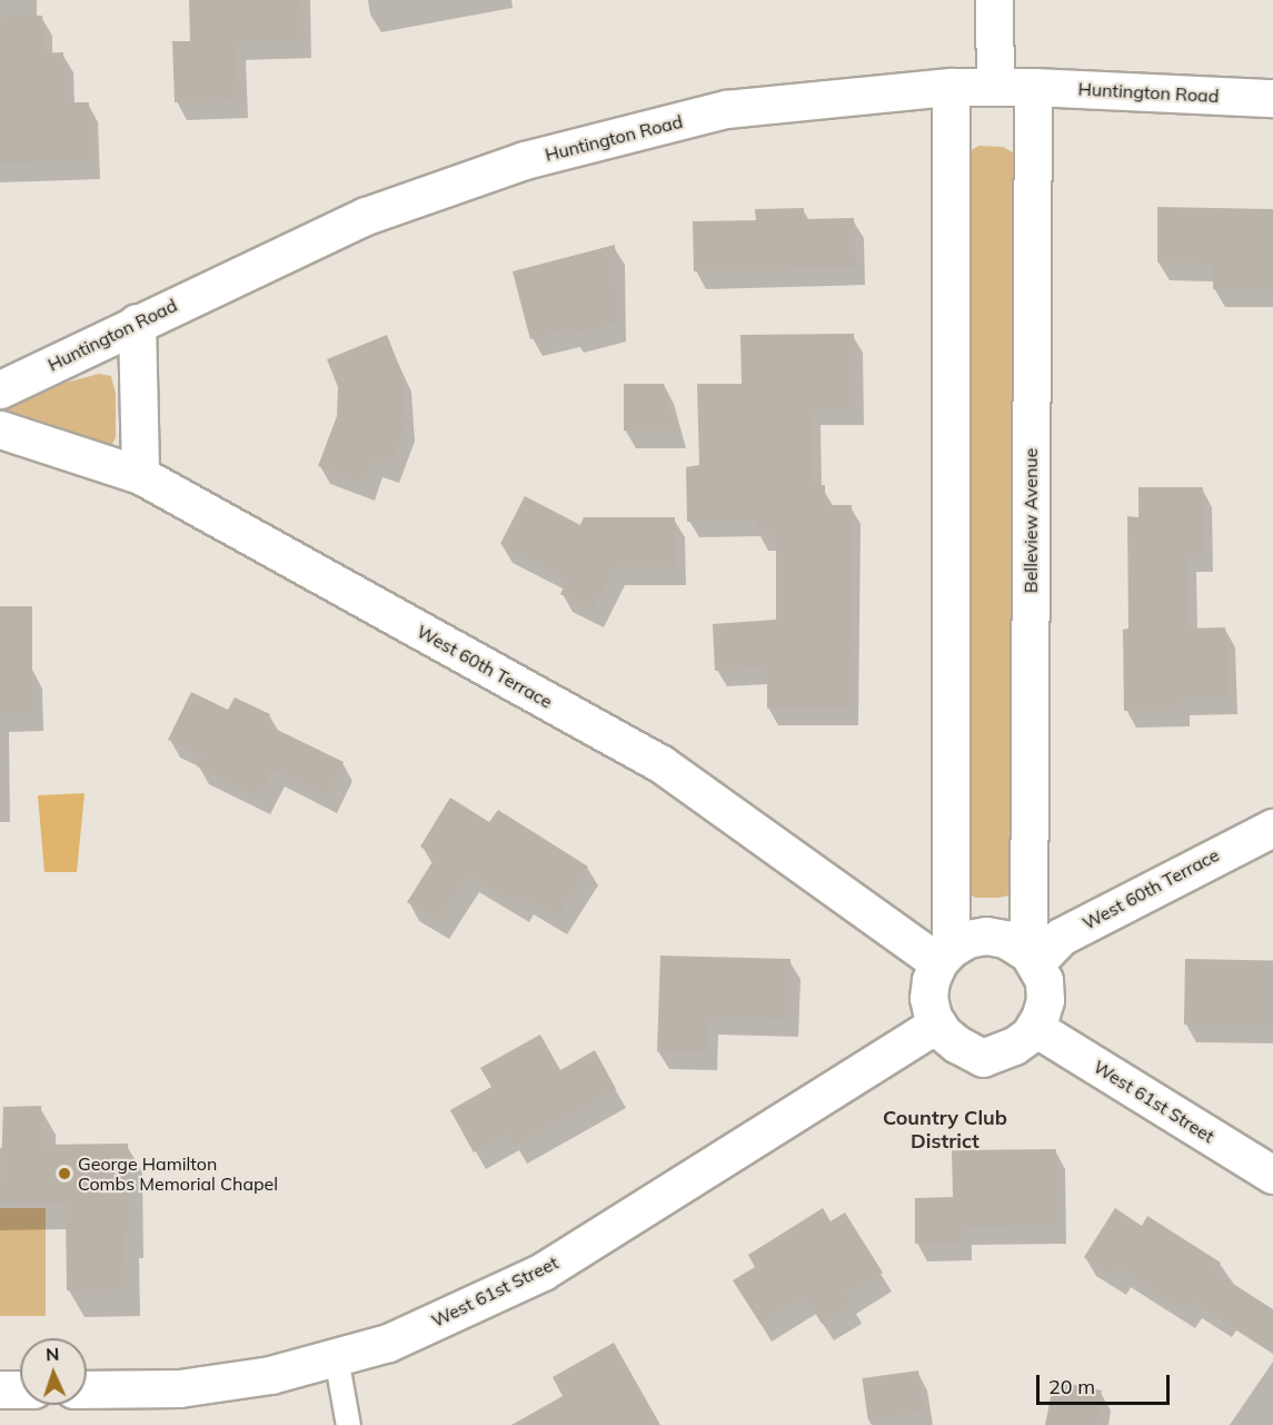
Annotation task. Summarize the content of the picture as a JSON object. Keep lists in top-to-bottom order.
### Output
{
  "streets": {
    "street": [
      "Huntington Road",
      "Belleview Avenue",
      "West 60th Terrace",
      "West 61st Street"
    ]
  },
  "crossings": [
    ["Huntington Road", "Belleview Avenue"],
    ["Belleview Avenue", "West 60th Terrace"],
    ["Belleview Avenue", "West 61st Street"],
    ["West 60th Terrace", "West 61st Street"]
  ],
  "districts": ["Country Club District"],
  "places": ["George Hamilton Combs Memorial Chapel"],
  "scale_bar": "20 m",
  "north": "top"
}
